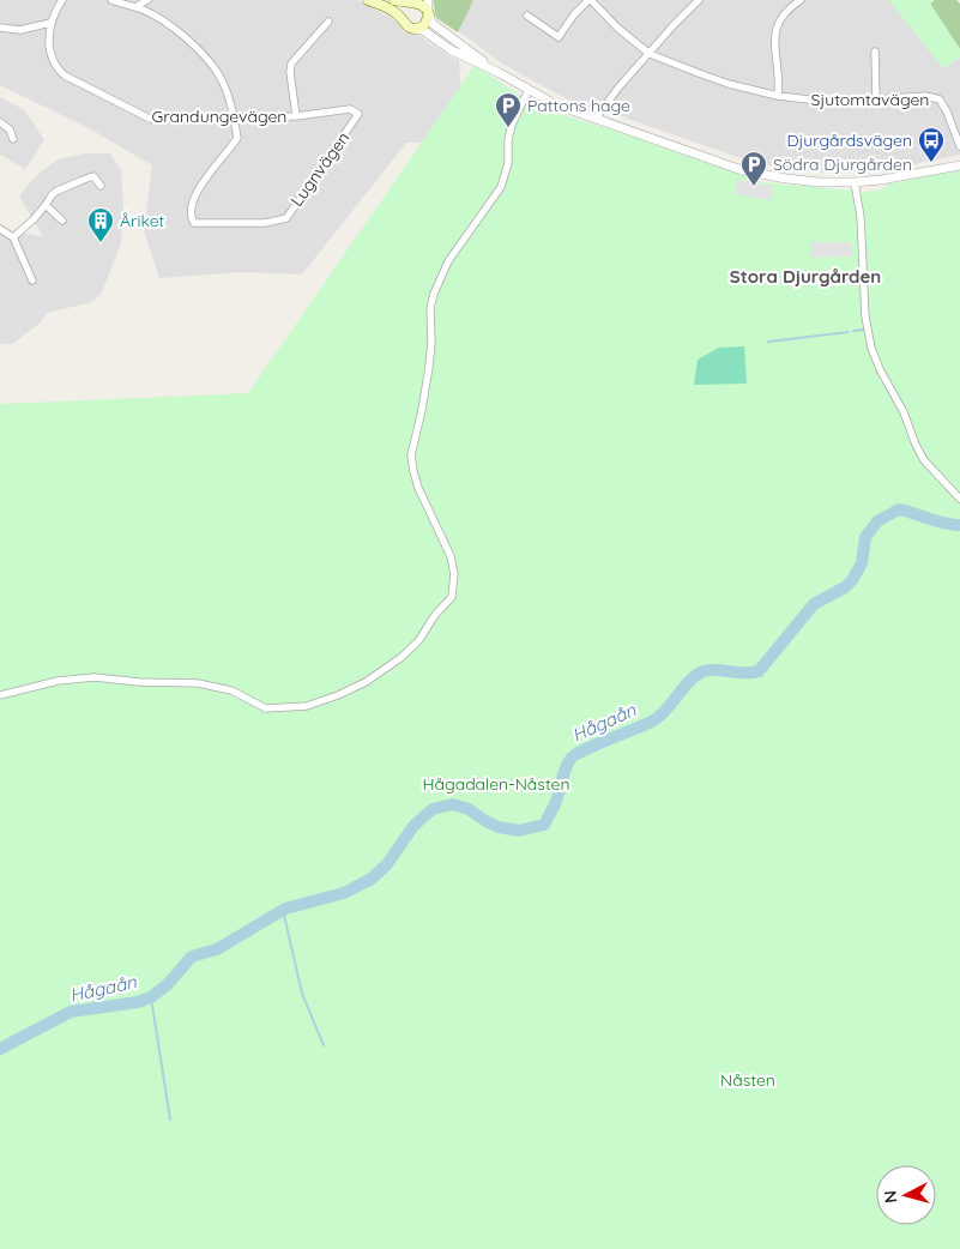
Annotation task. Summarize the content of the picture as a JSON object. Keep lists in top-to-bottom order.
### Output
{
  "streets": {
    "street": ["Sjutomtavägen", "Grandungevägen", "Lugnvägen"]
  },
  "crossings": [
    ["Grandungevägen", "Lugnvägen"]
  ],
  "districts": ["Stora Djurgården"],
  "water": ["Hågaån"],
  "parks": ["Hågadalen-Nåsten", "Nåsten"],
  "places": {
    "parking": ["Pattons hage", "Södra Djurgården"],
    "bus stop": ["Djurgårdsvägen"],
    "building": ["Åriket"]
  },
  "north": "left"
}
